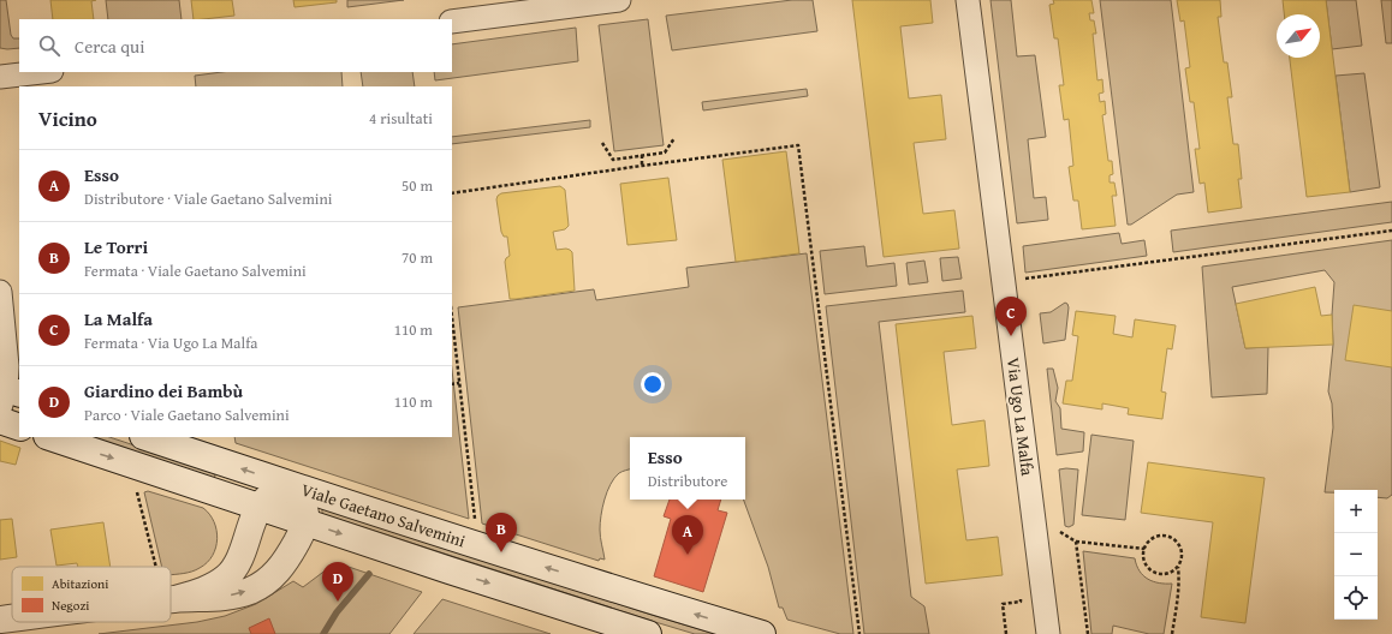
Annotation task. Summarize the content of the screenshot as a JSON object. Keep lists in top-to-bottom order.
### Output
{
  "streets": {
    "main road": ["Viale Gaetano Salvemini"],
    "street": ["Via Ugo La Malfa"]
  },
  "legend": ["Abitazioni", "Negozi"],
  "north": "top right",
  "page": {
    "search": "Cerca qui",
    "heading": ["Vicino", "4 risultati"],
    "list": [
      {
        "mark": "A",
        "name": "Esso",
        "note": "Distributore · Viale Gaetano Salvemini",
        "value": "50 m"
      },
      {
        "mark": "B",
        "name": "Le Torri",
        "note": "Fermata · Viale Gaetano Salvemini",
        "value": "70 m"
      },
      {
        "mark": "C",
        "name": "La Malfa",
        "note": "Fermata · Via Ugo La Malfa",
        "value": "110 m"
      },
      {
        "mark": "D",
        "name": "Giardino dei Bambù",
        "note": "Parco · Viale Gaetano Salvemini",
        "value": "110 m"
      }
    ],
    "pins": [
      "C",
      "B",
      "A",
      "D"
    ],
    "popup": ["Esso", "Distributore"],
    "map_buttons": ["+", "−"]
  }
}
